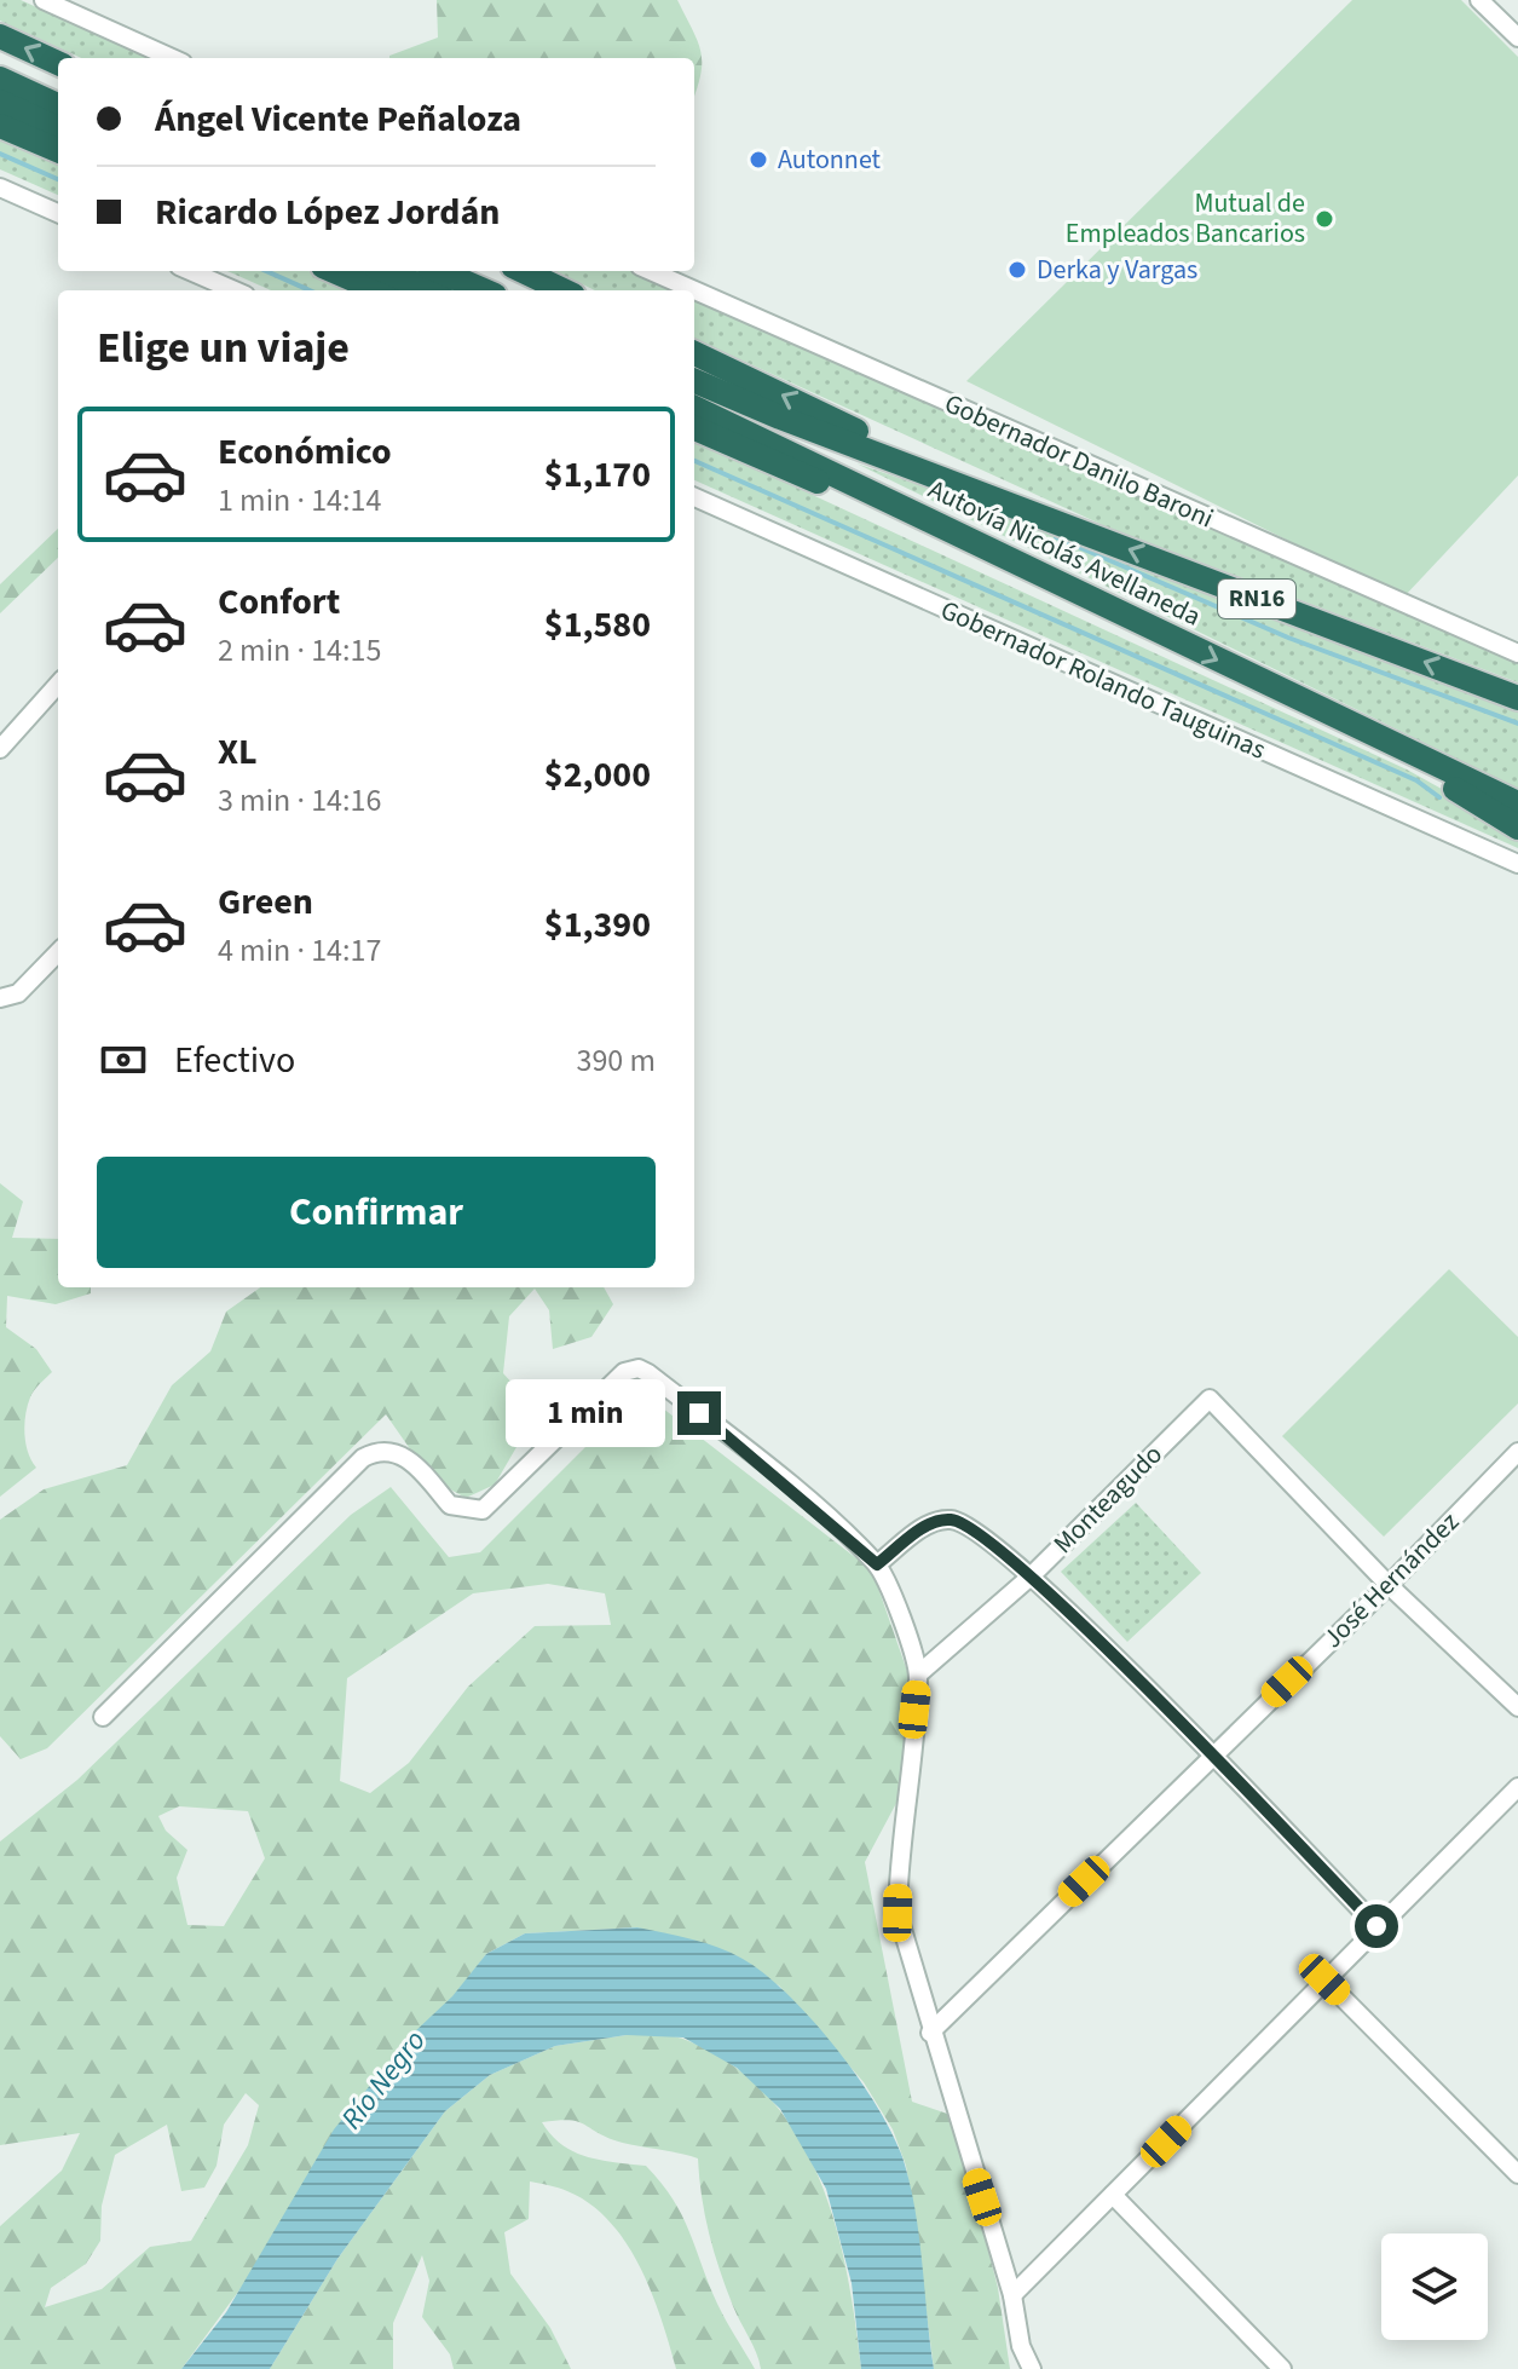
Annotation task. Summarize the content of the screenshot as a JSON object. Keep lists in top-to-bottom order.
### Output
{
  "streets": {
    "highway": ["Autovía Nicolás Avellaneda", "RN16"],
    "street": [
      "Gobernador Danilo Baroni",
      "Gobernador Rolando Tauguinas",
      "Monteagudo",
      "José Hernández"
    ]
  },
  "crossings": [
    ["Monteagudo", "José Hernández"]
  ],
  "water": ["Río Negro"],
  "places": ["Autonnet", "Mutual de Empleados Bancarios", "Derka y Vargas"],
  "page": {
    "banner": ["Ángel Vicente Peñaloza", "Ricardo López Jordán"],
    "heading": "Elige un viaje",
    "list": [
      {
        "name": "Económico",
        "note": "1 min · 14:14",
        "value": "$1,170"
      },
      {
        "name": "Confort",
        "note": "2 min · 14:15",
        "value": "$1,580"
      },
      {
        "name": "XL",
        "note": "3 min · 14:16",
        "value": "$2,000"
      },
      {
        "name": "Green",
        "note": "4 min · 14:17",
        "value": "$1,390"
      }
    ],
    "pay": ["Efectivo", "390 m"],
    "buttons": "Confirmar",
    "bubble": "1 min"
  }
}
